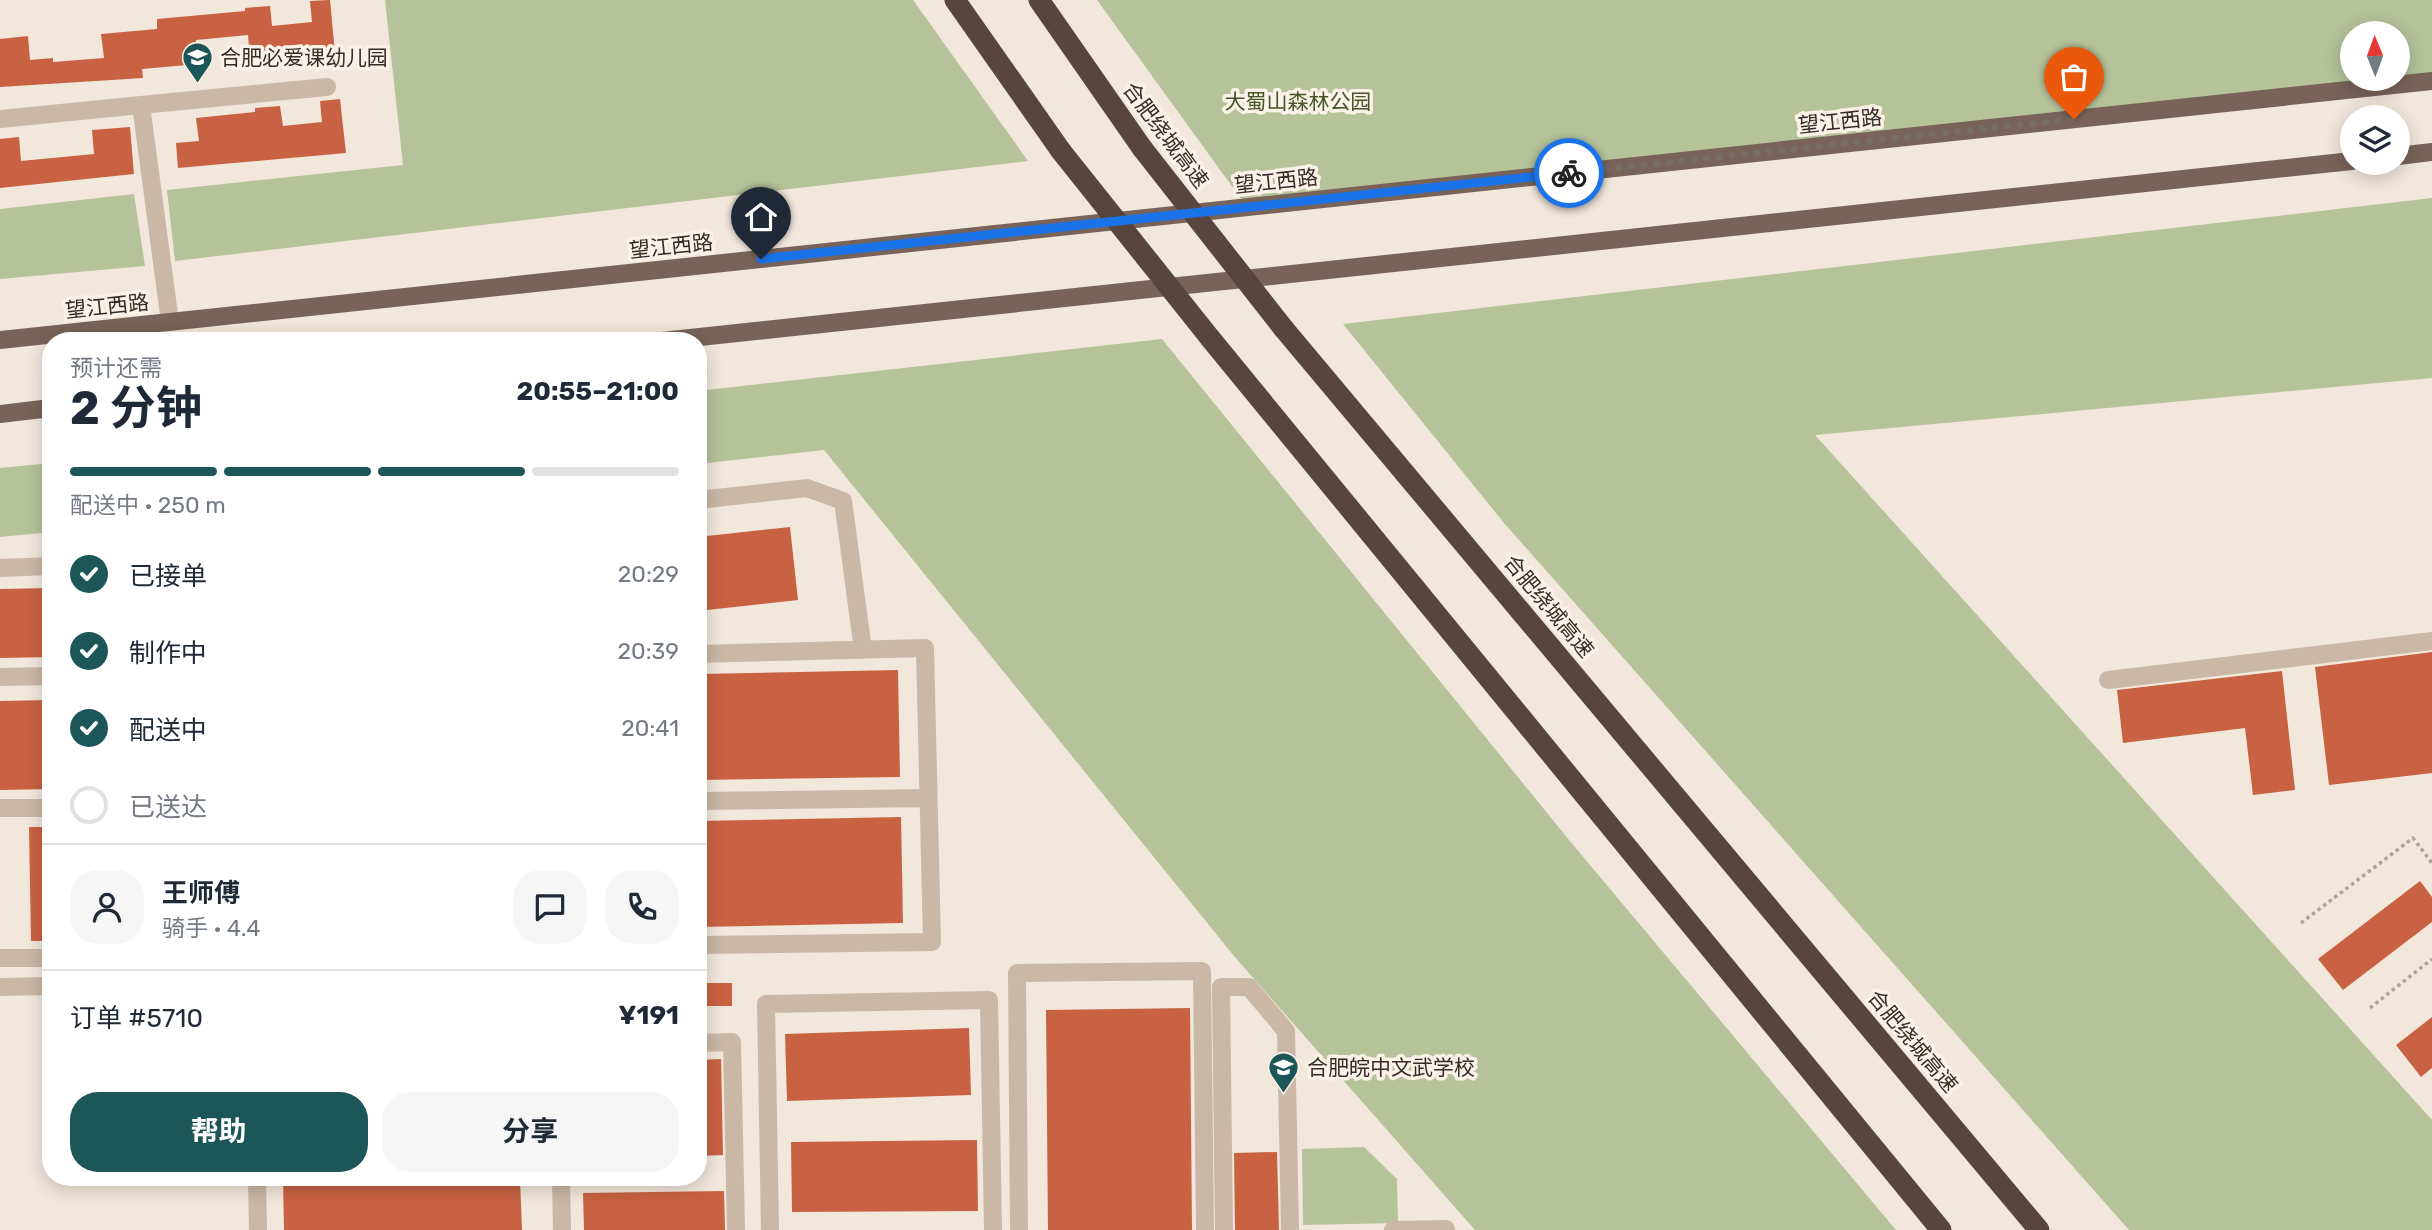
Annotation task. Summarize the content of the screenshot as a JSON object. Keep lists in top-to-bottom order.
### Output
{
  "streets": {
    "highway": ["合肥绕城高速"],
    "main road": ["望江西路"]
  },
  "parks": ["大蜀山森林公园"],
  "places": {
    "school or university": ["合肥必爱课幼儿园", "合肥皖中文武学校"]
  },
  "north": "top",
  "page": {
    "heading": ["2 分钟", "预计还需", "20:55–21:00"],
    "panel": [
      "王师傅",
      "骑手 · 4.4",
      "订单 #5710",
      "¥191"
    ],
    "bar": "配送中 · 250 m",
    "list": [
      ["已接单", "20:29"],
      ["制作中", "20:39"],
      ["配送中", "20:41"],
      "已送达"
    ],
    "buttons": ["帮助", "分享"]
  }
}
